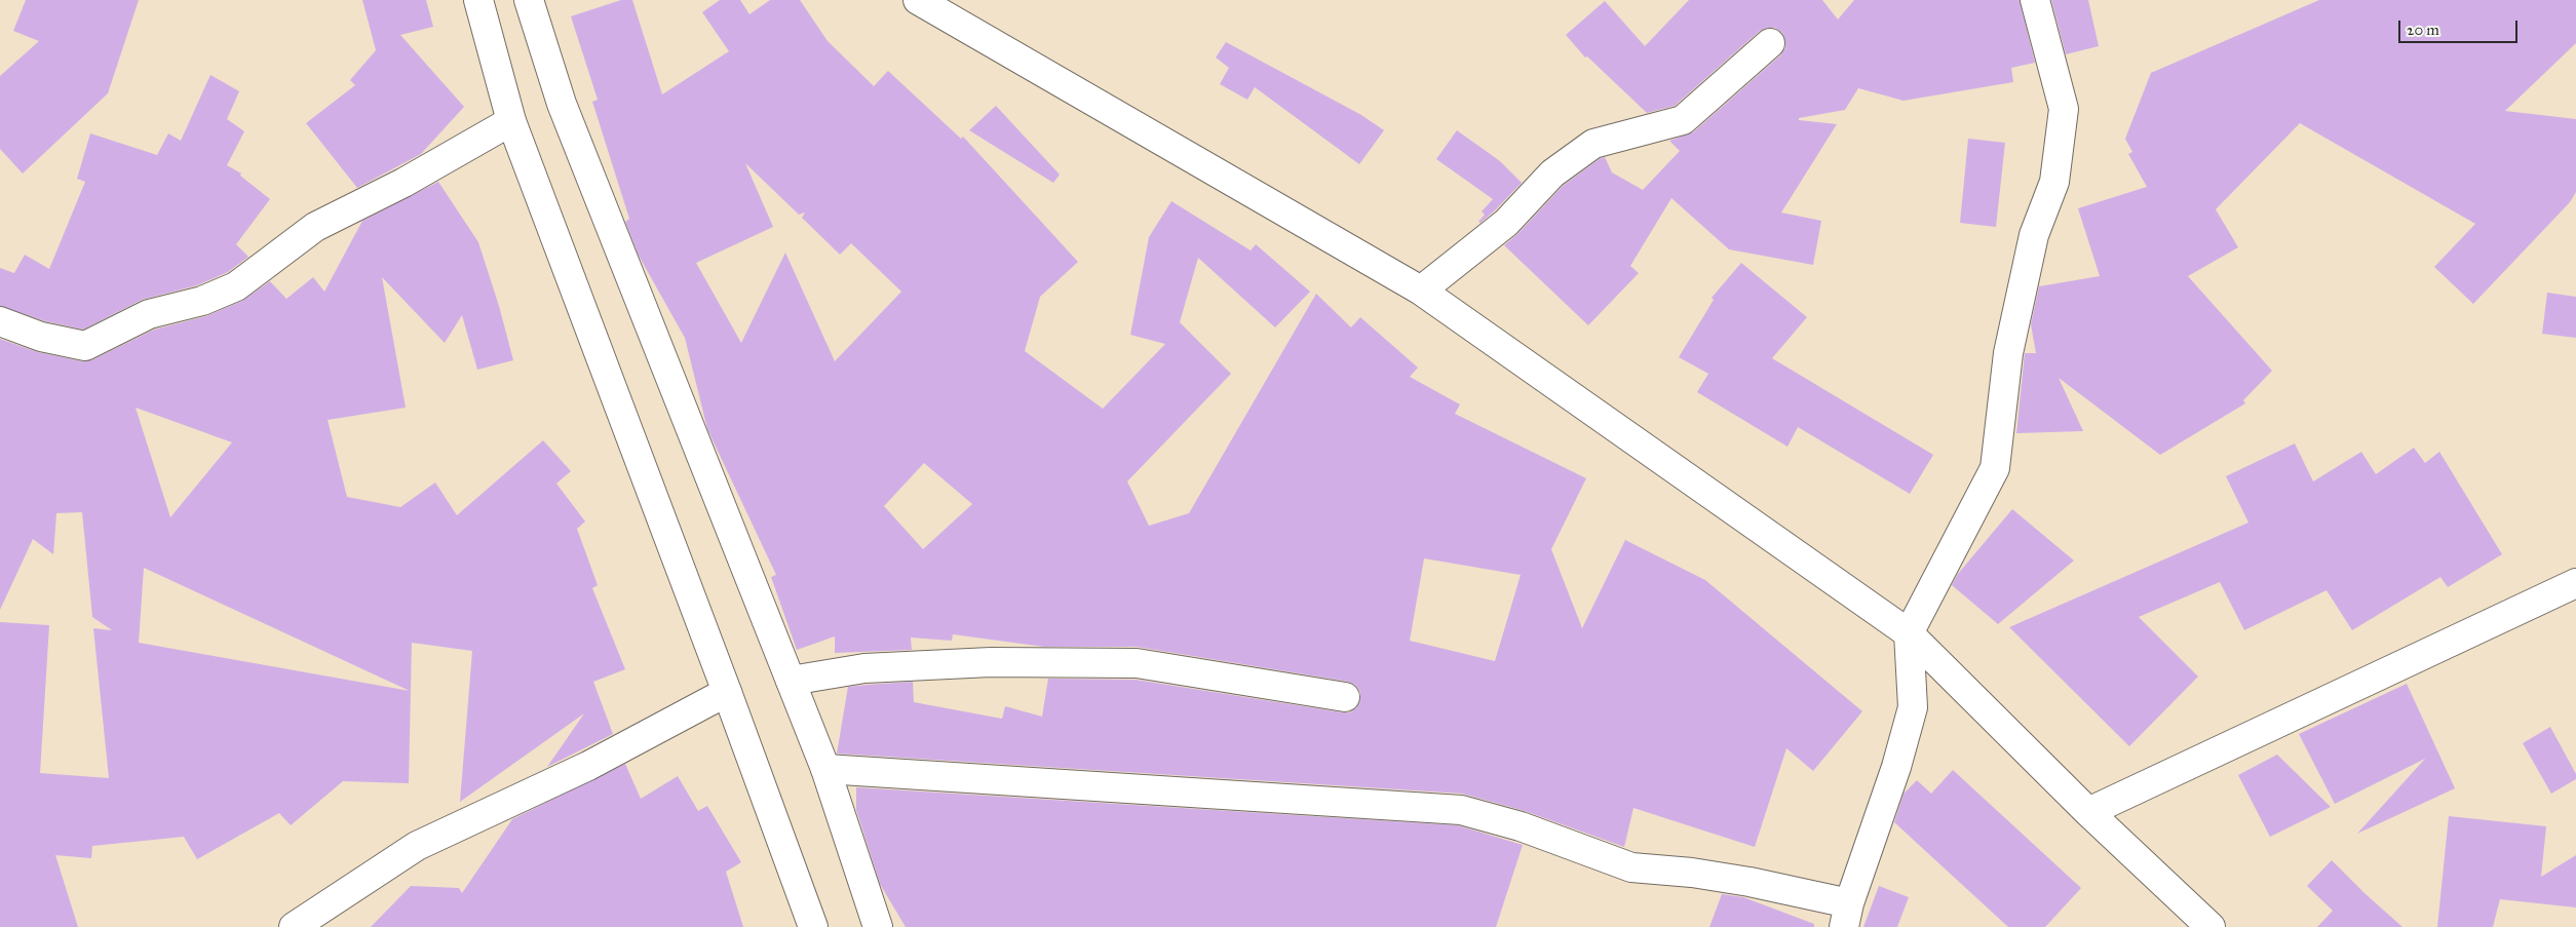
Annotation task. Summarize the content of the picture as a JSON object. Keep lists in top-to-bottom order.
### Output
{
  "scale_bar": "20 m"
}
